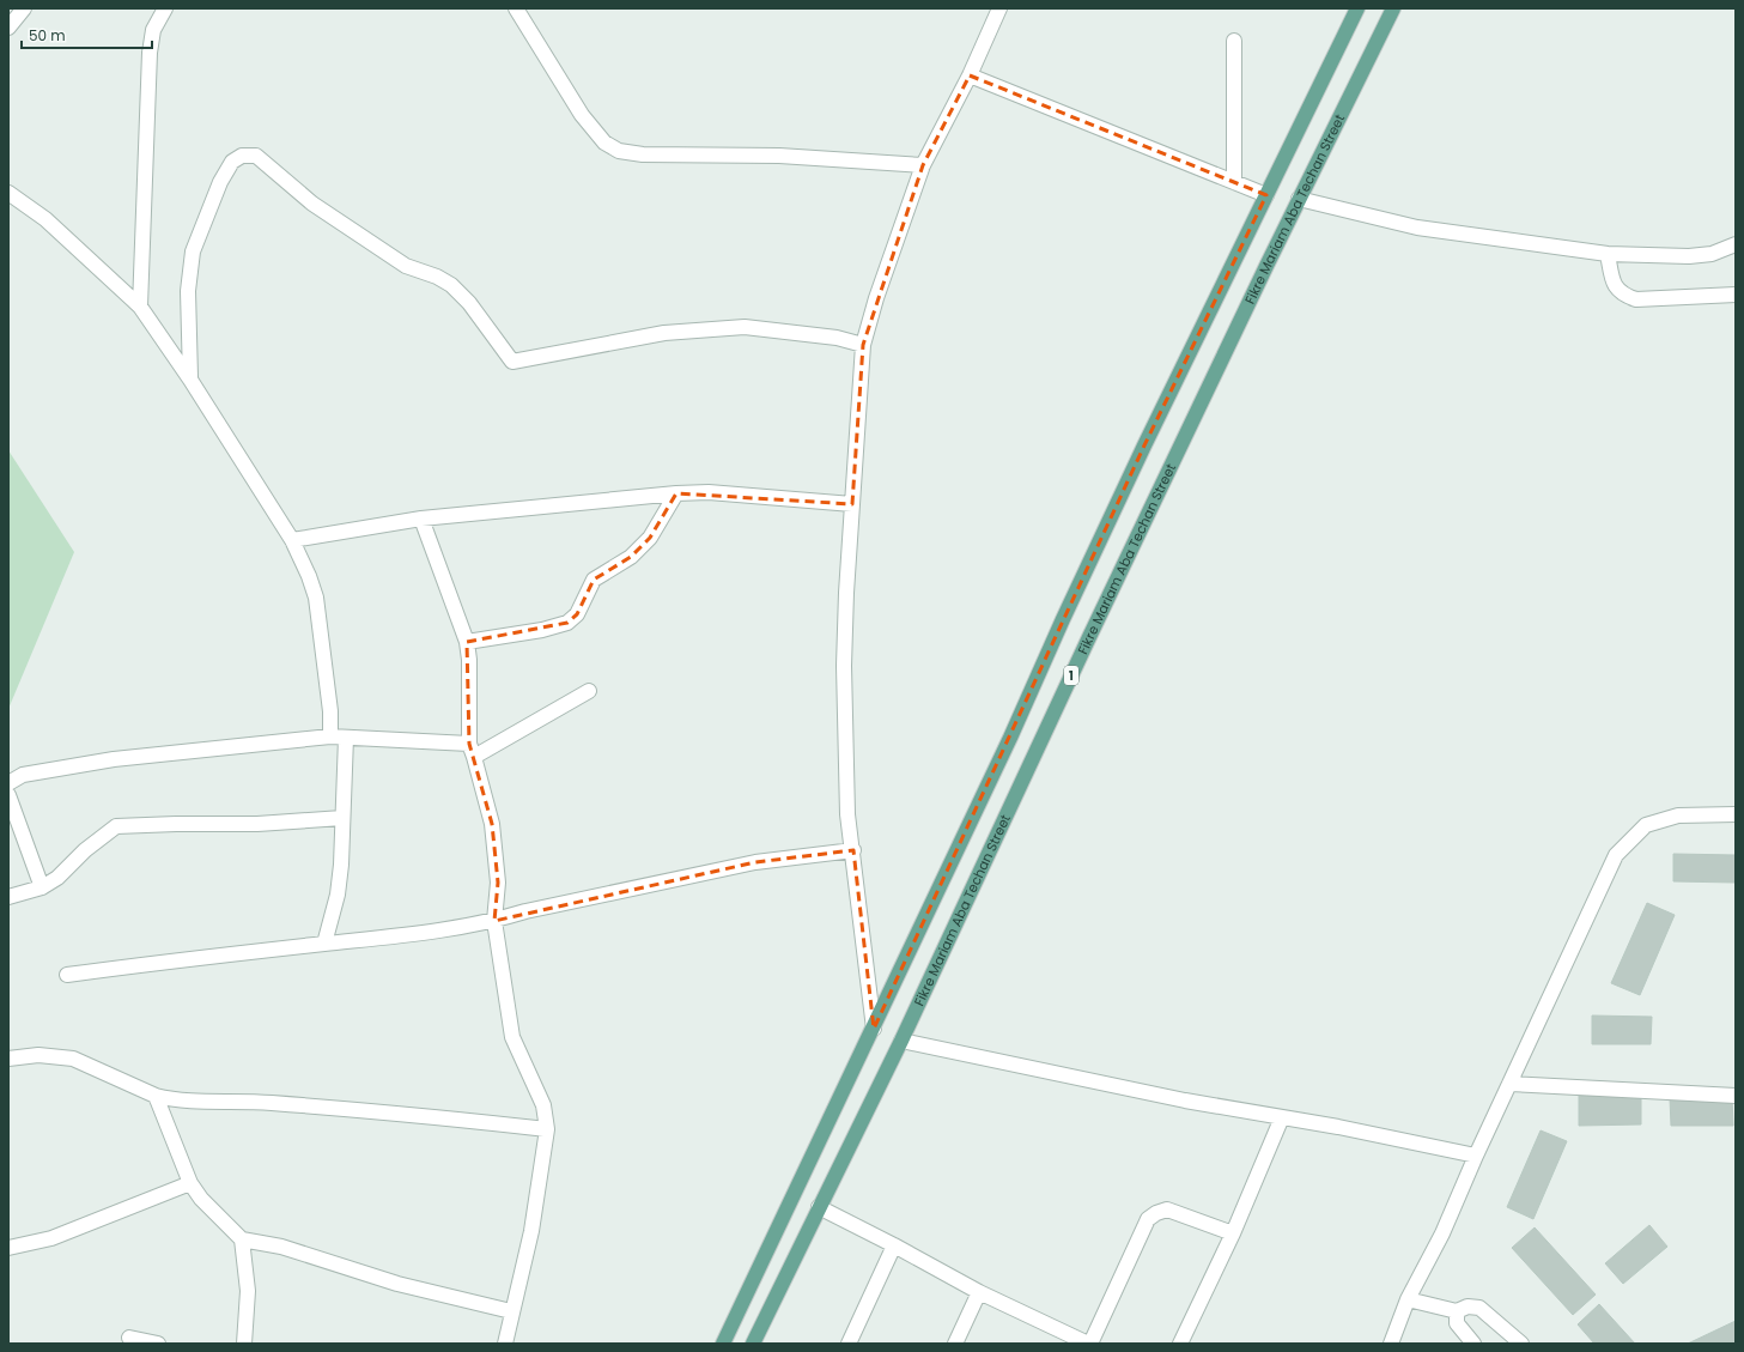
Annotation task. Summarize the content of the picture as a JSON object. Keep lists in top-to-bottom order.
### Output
{
  "streets": {
    "main road": ["Fikre Mariam Aba Techan Street", "1"]
  },
  "scale_bar": "50 m"
}
